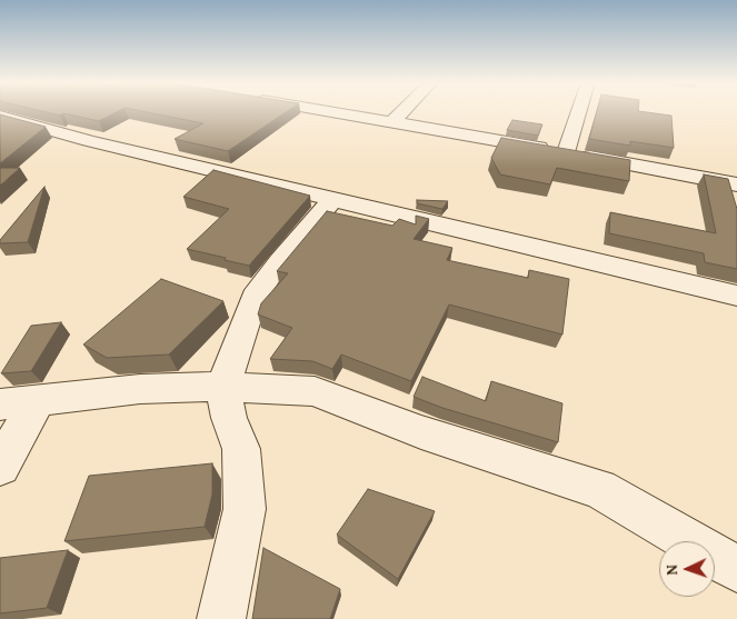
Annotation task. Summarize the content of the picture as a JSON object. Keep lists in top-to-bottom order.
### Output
{
  "north": "left"
}
